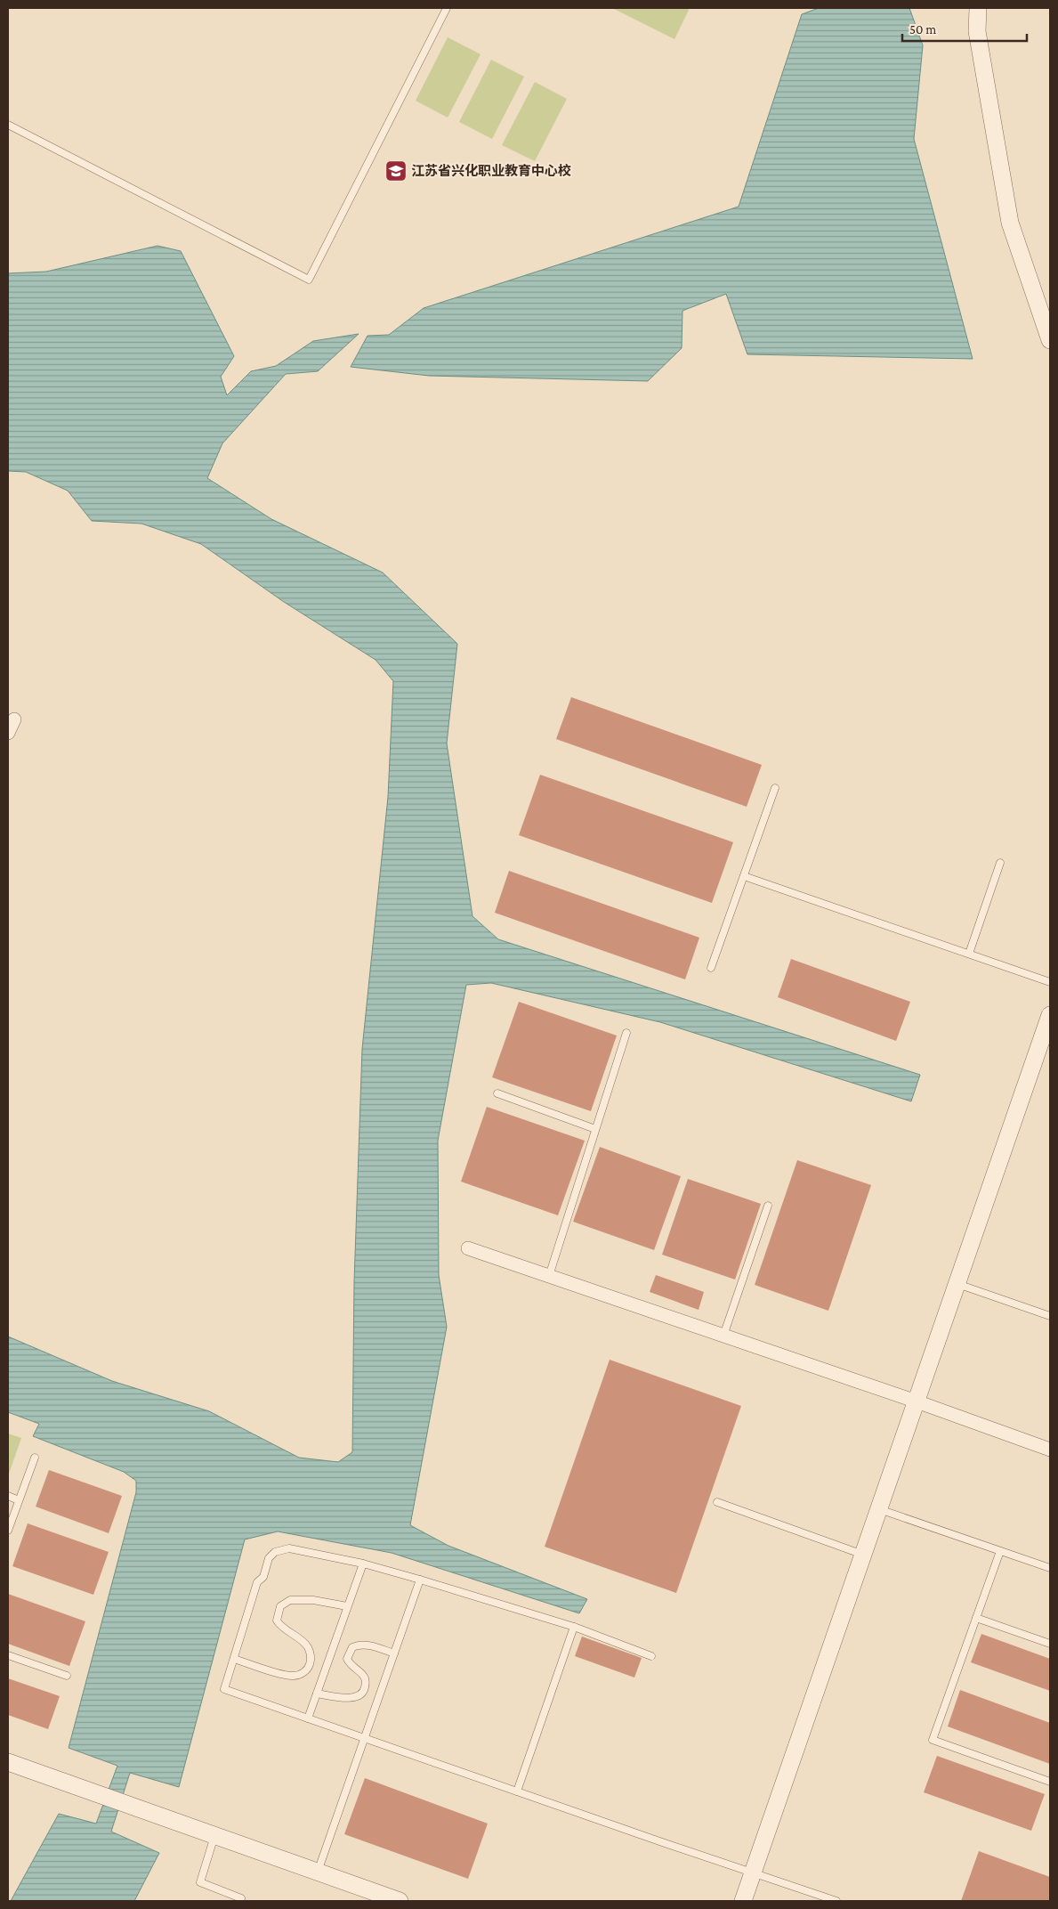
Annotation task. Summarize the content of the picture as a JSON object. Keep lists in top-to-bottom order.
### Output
{
  "places": {
    "school or university": ["江苏省兴化职业教育中心校"]
  },
  "scale_bar": "50 m"
}
